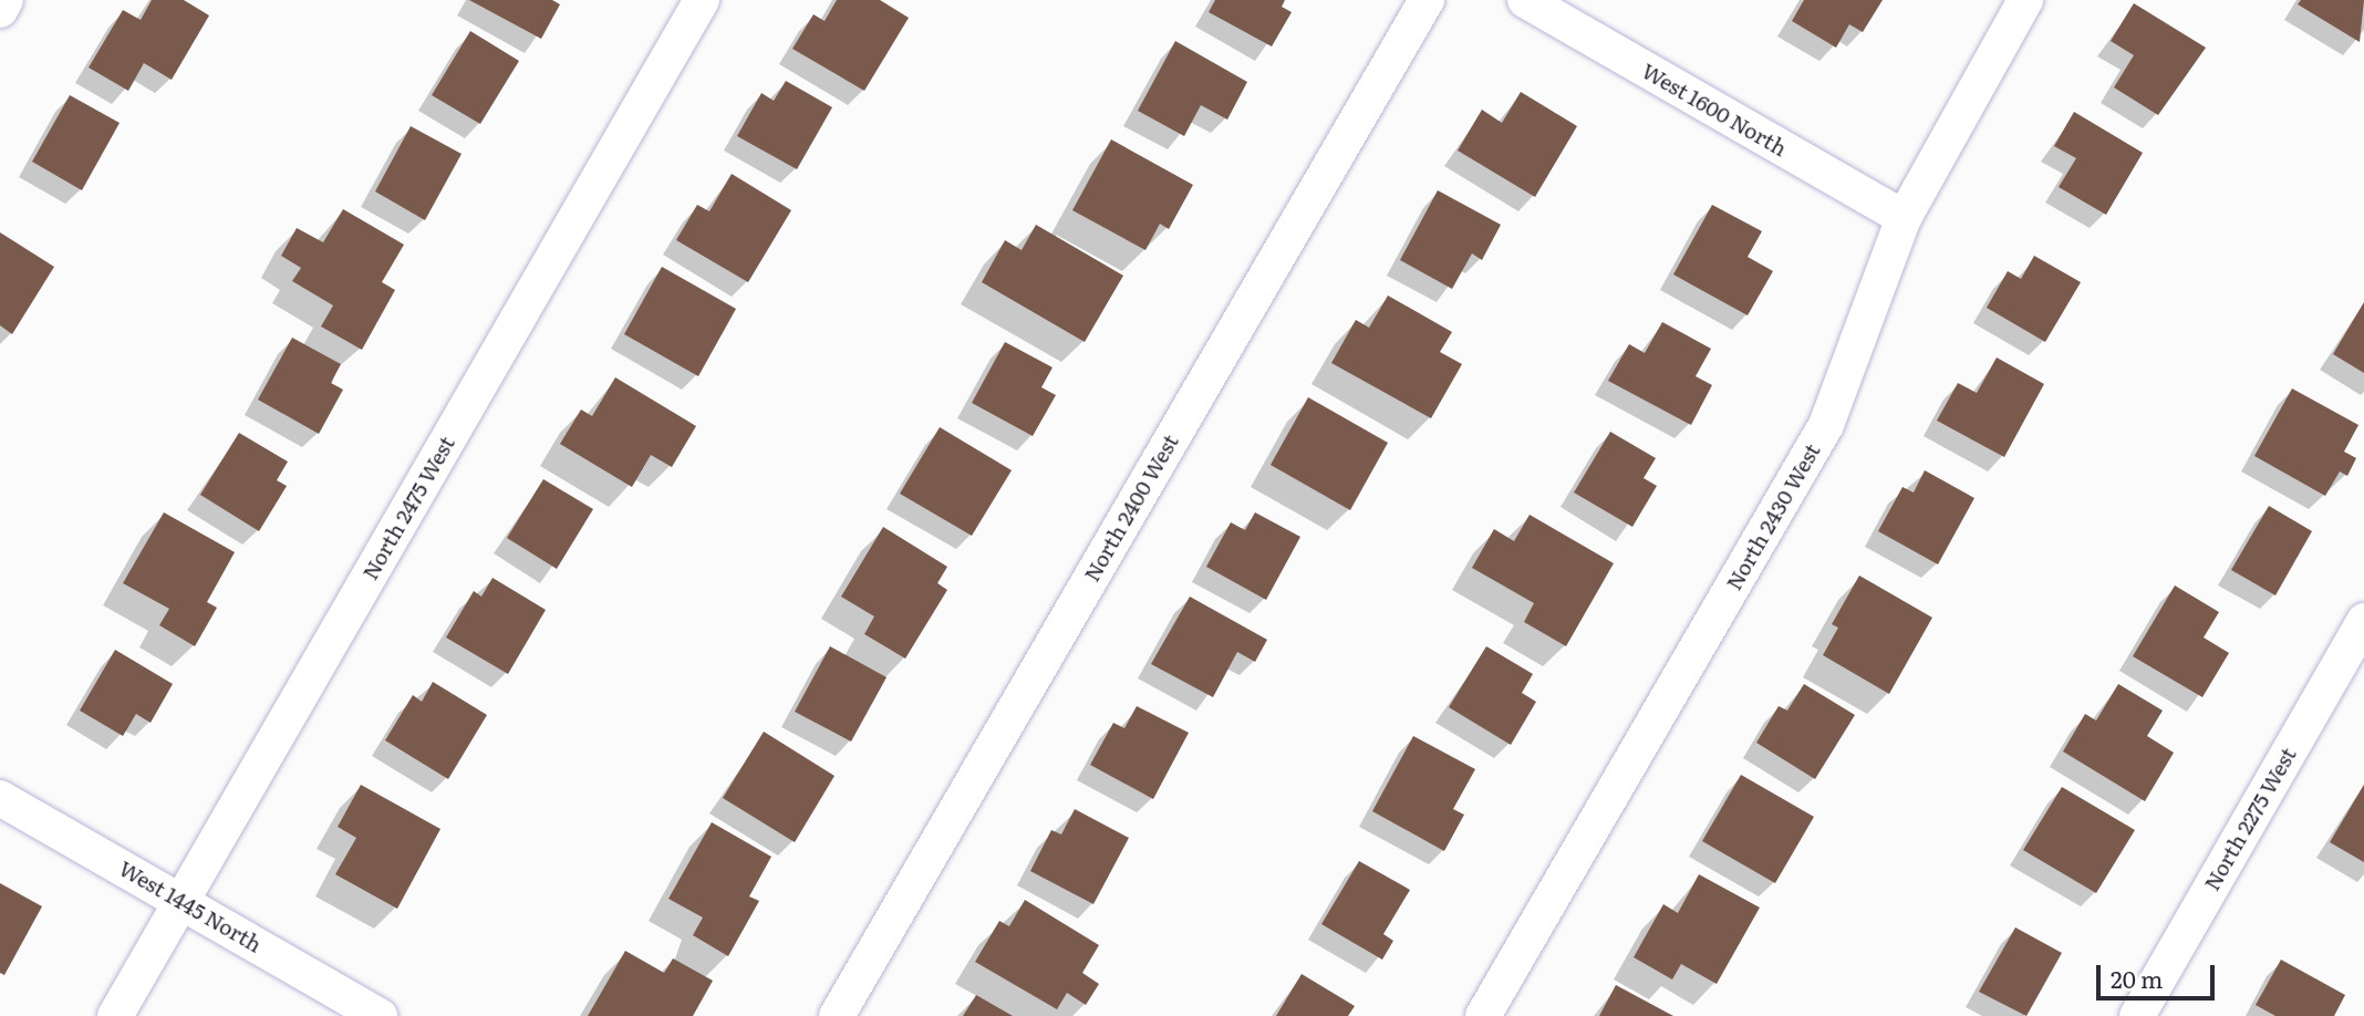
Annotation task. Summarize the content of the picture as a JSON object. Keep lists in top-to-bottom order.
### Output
{
  "streets": {
    "street": [
      "West 1600 North",
      "North 2475 West",
      "North 2400 West",
      "North 2430 West",
      "North 2275 West",
      "West 1445 North"
    ]
  },
  "crossings": [
    ["West 1600 North", "North 2430 West"],
    ["North 2475 West", "West 1445 North"]
  ],
  "scale_bar": "20 m"
}
